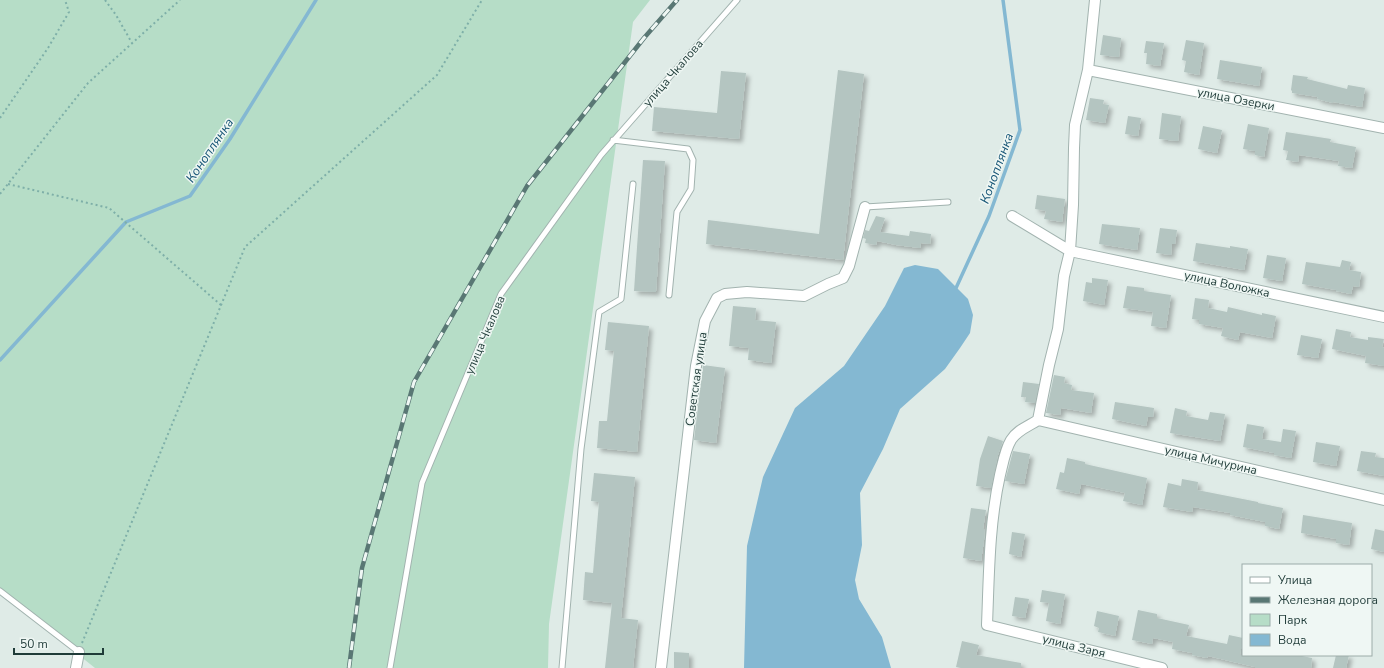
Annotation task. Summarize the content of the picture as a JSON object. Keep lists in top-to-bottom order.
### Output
{
  "streets": {
    "street": [
      "улица Озерки",
      "улица Воложка",
      "Советская улица",
      "улица Мичурина",
      "улица Заря"
    ],
    "lane": ["улица Чкалова"]
  },
  "crossings": [
    ["улица Мичурина", "улица Заря"]
  ],
  "water": ["Коноплянка"],
  "legend": [
    "Улица",
    "Железная дорога",
    "Парк",
    "Вода"
  ],
  "scale_bar": "50 m"
}
